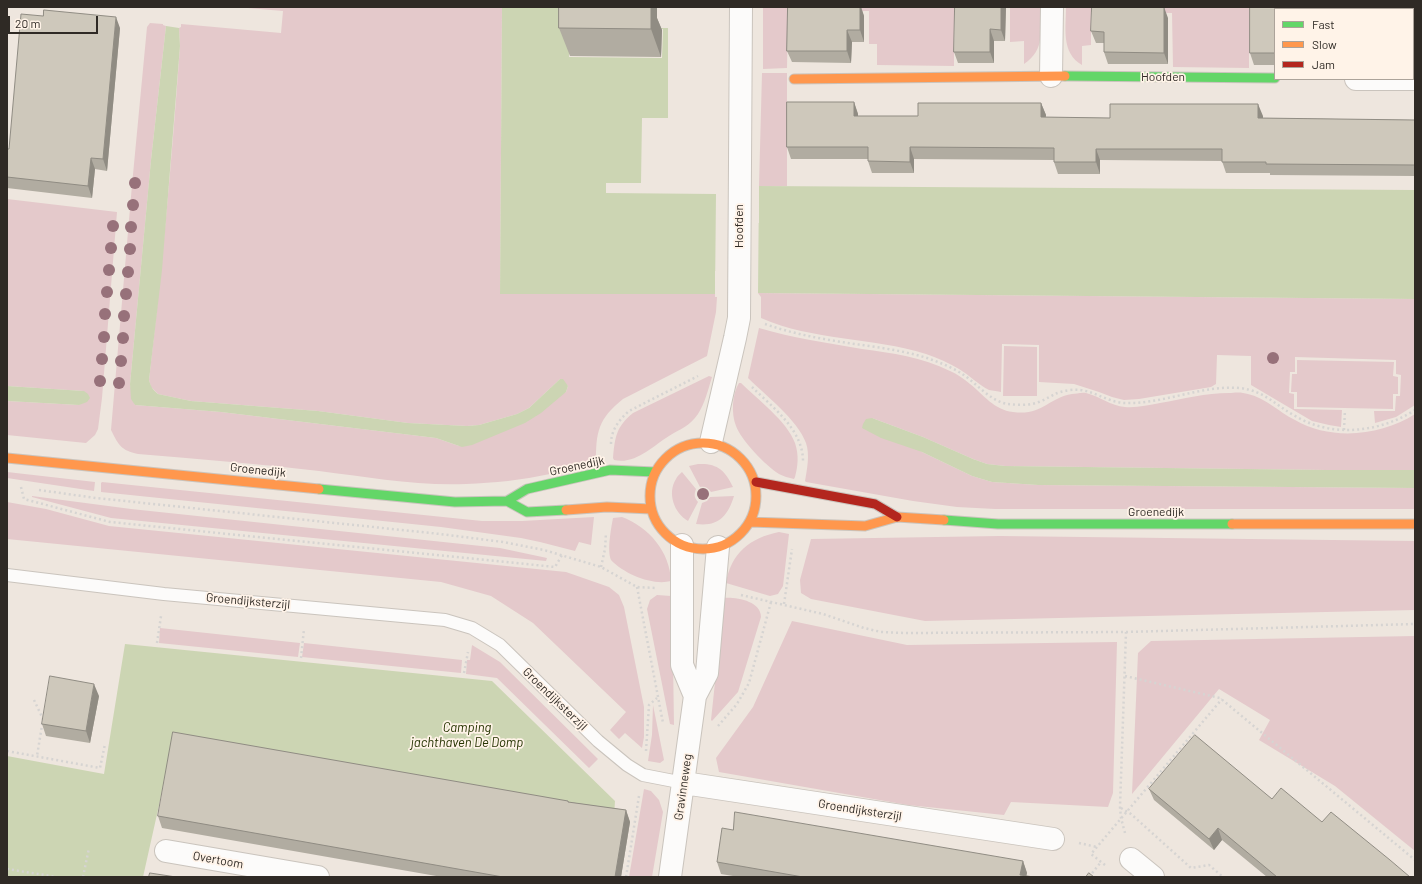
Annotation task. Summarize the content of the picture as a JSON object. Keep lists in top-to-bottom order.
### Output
{
  "streets": {
    "main road": ["Hoofden", "Groenedijk"],
    "street": ["Groendijksterzijl", "Gravinneweg", "Overtoom"]
  },
  "crossings": [
    ["Hoofden", "Groenedijk"],
    ["Hoofden", "Gravinneweg"],
    ["Groenedijk", "Gravinneweg"],
    ["Groendijksterzijl", "Gravinneweg"]
  ],
  "water": ["Camping jachthaven De Domp"],
  "legend": ["Fast", "Slow", "Jam"],
  "scale_bar": "20 m"
}
